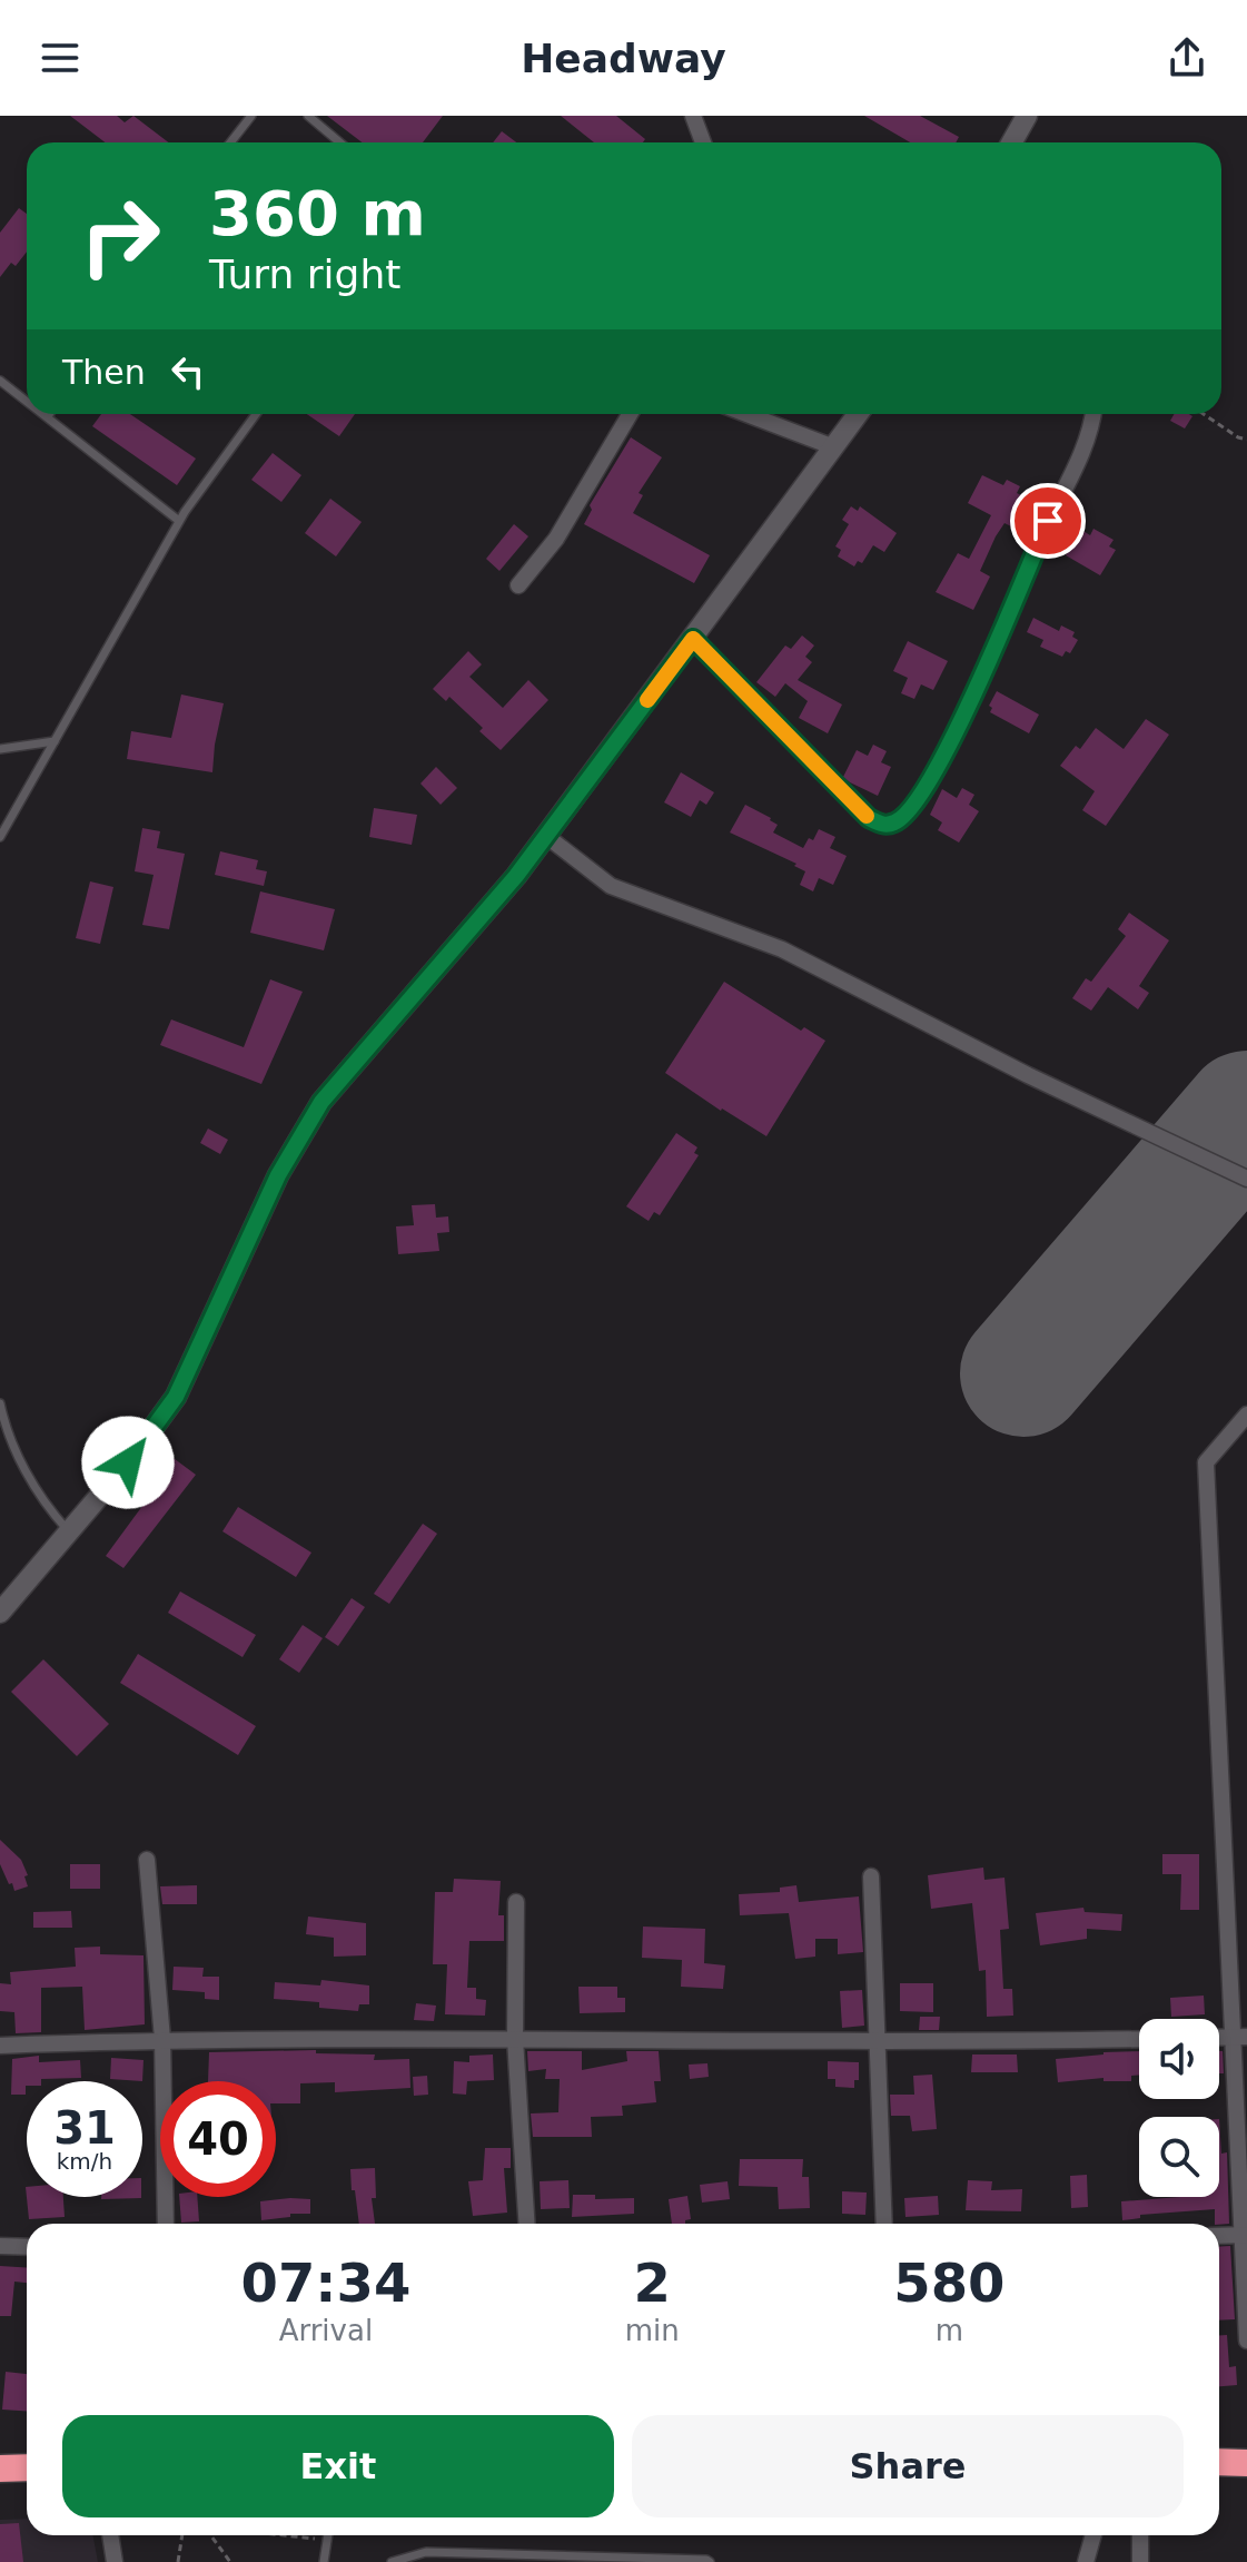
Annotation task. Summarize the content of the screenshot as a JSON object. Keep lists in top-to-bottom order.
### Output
{
  "page": {
    "header": "Headway",
    "turn": ["360 m", "Turn right"],
    "then": "Then",
    "speed": "31 km/h",
    "limit": "40",
    "eta": [
      "07:34",
      "Arrival",
      "2",
      "min",
      "580",
      "m"
    ],
    "buttons": ["Exit", "Share"]
  }
}
